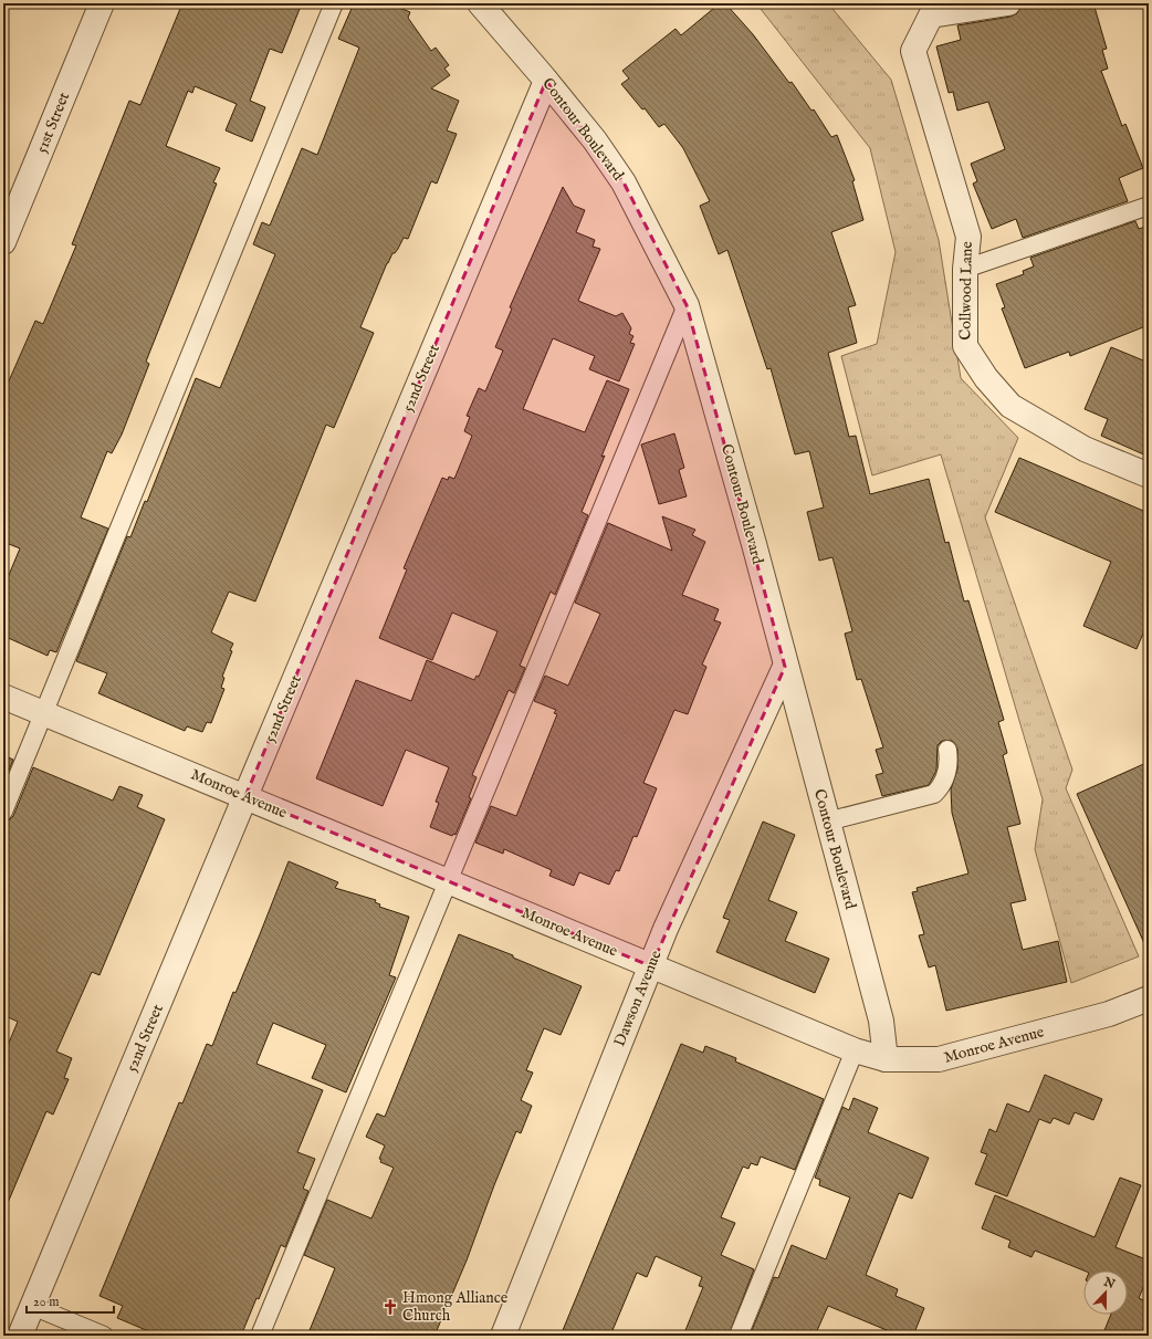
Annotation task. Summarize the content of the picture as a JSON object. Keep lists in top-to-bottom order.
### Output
{
  "streets": {
    "street": [
      "51st Street",
      "Contour Boulevard",
      "Collwood Lane",
      "52nd Street",
      "Monroe Avenue",
      "Dawson Avenue"
    ]
  },
  "crossings": [
    ["Contour Boulevard", "52nd Street"],
    ["Contour Boulevard", "Monroe Avenue"],
    ["Contour Boulevard", "Dawson Avenue"],
    ["52nd Street", "Monroe Avenue"],
    ["Monroe Avenue", "Dawson Avenue"]
  ],
  "places": {
    "church": ["Hmong Alliance Church"]
  },
  "scale_bar": "20 m",
  "north": "top"
}
